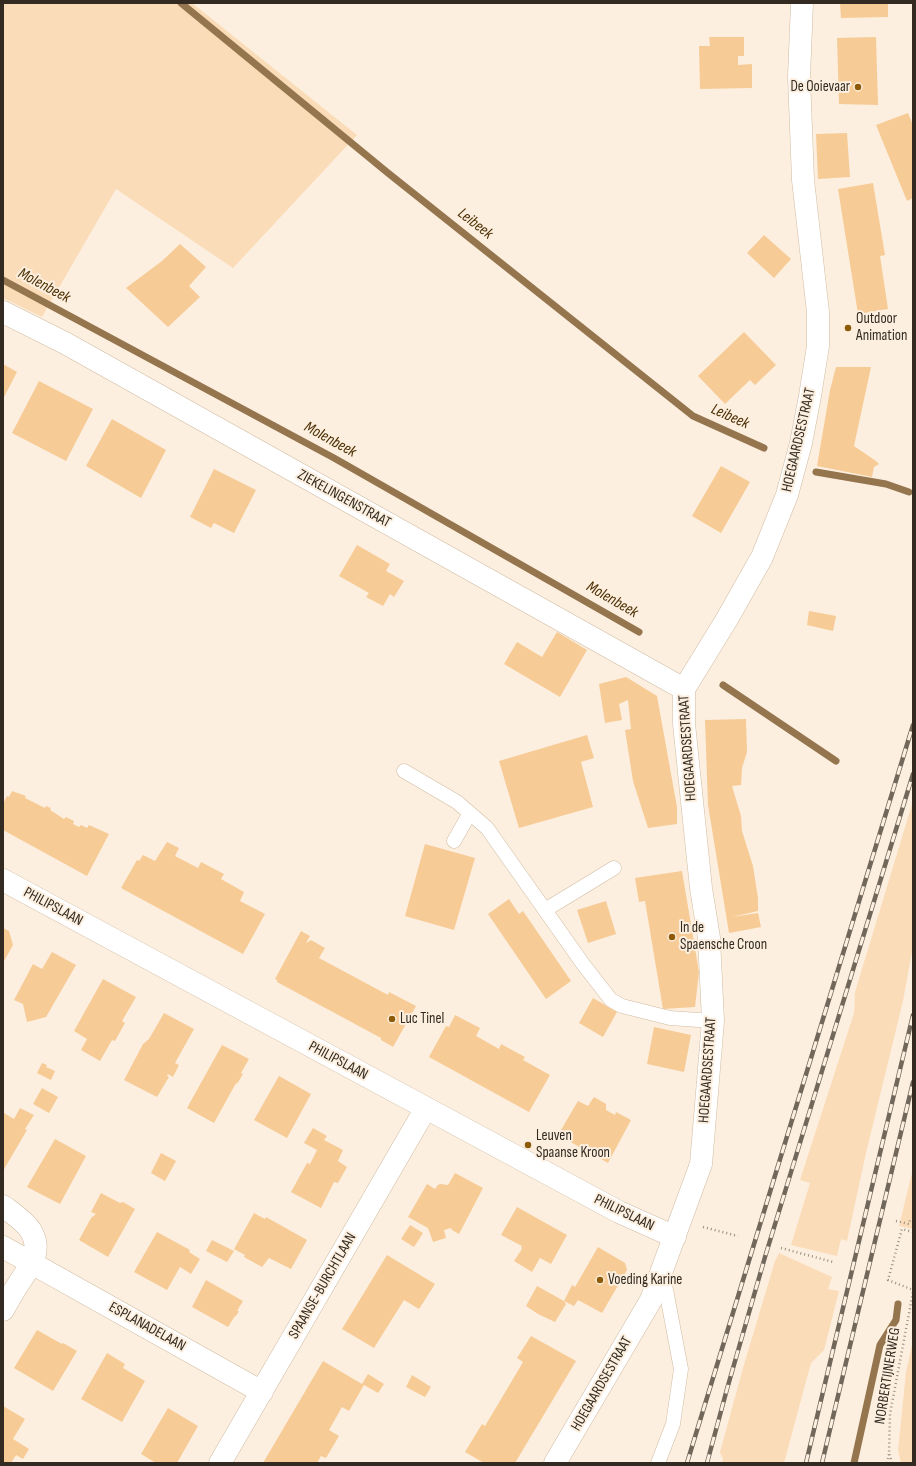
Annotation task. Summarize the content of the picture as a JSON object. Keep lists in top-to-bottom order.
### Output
{
  "streets": {
    "street": [
      "HOEGAARDSESTRAAT",
      "ZIEKELINGENSTRAAT",
      "PHILIPSLAAN",
      "SPAANSE-BURCHTLAAN",
      "ESPLANADELAAN"
    ],
    "path": ["NORBERTIJNERWEG"]
  },
  "crossings": [
    ["HOEGAARDSESTRAAT", "ZIEKELINGENSTRAAT"],
    ["HOEGAARDSESTRAAT", "PHILIPSLAAN"],
    ["PHILIPSLAAN", "SPAANSE-BURCHTLAAN"],
    ["SPAANSE-BURCHTLAAN", "ESPLANADELAAN"]
  ],
  "water": ["Leibeek", "Molenbeek"],
  "places": [
    "De Ooievaar",
    "Outdoor Animation",
    "In de Spaensche Croon",
    "Luc Tinel",
    "Leuven Spaanse Kroon",
    "Voeding Karine"
  ]
}
